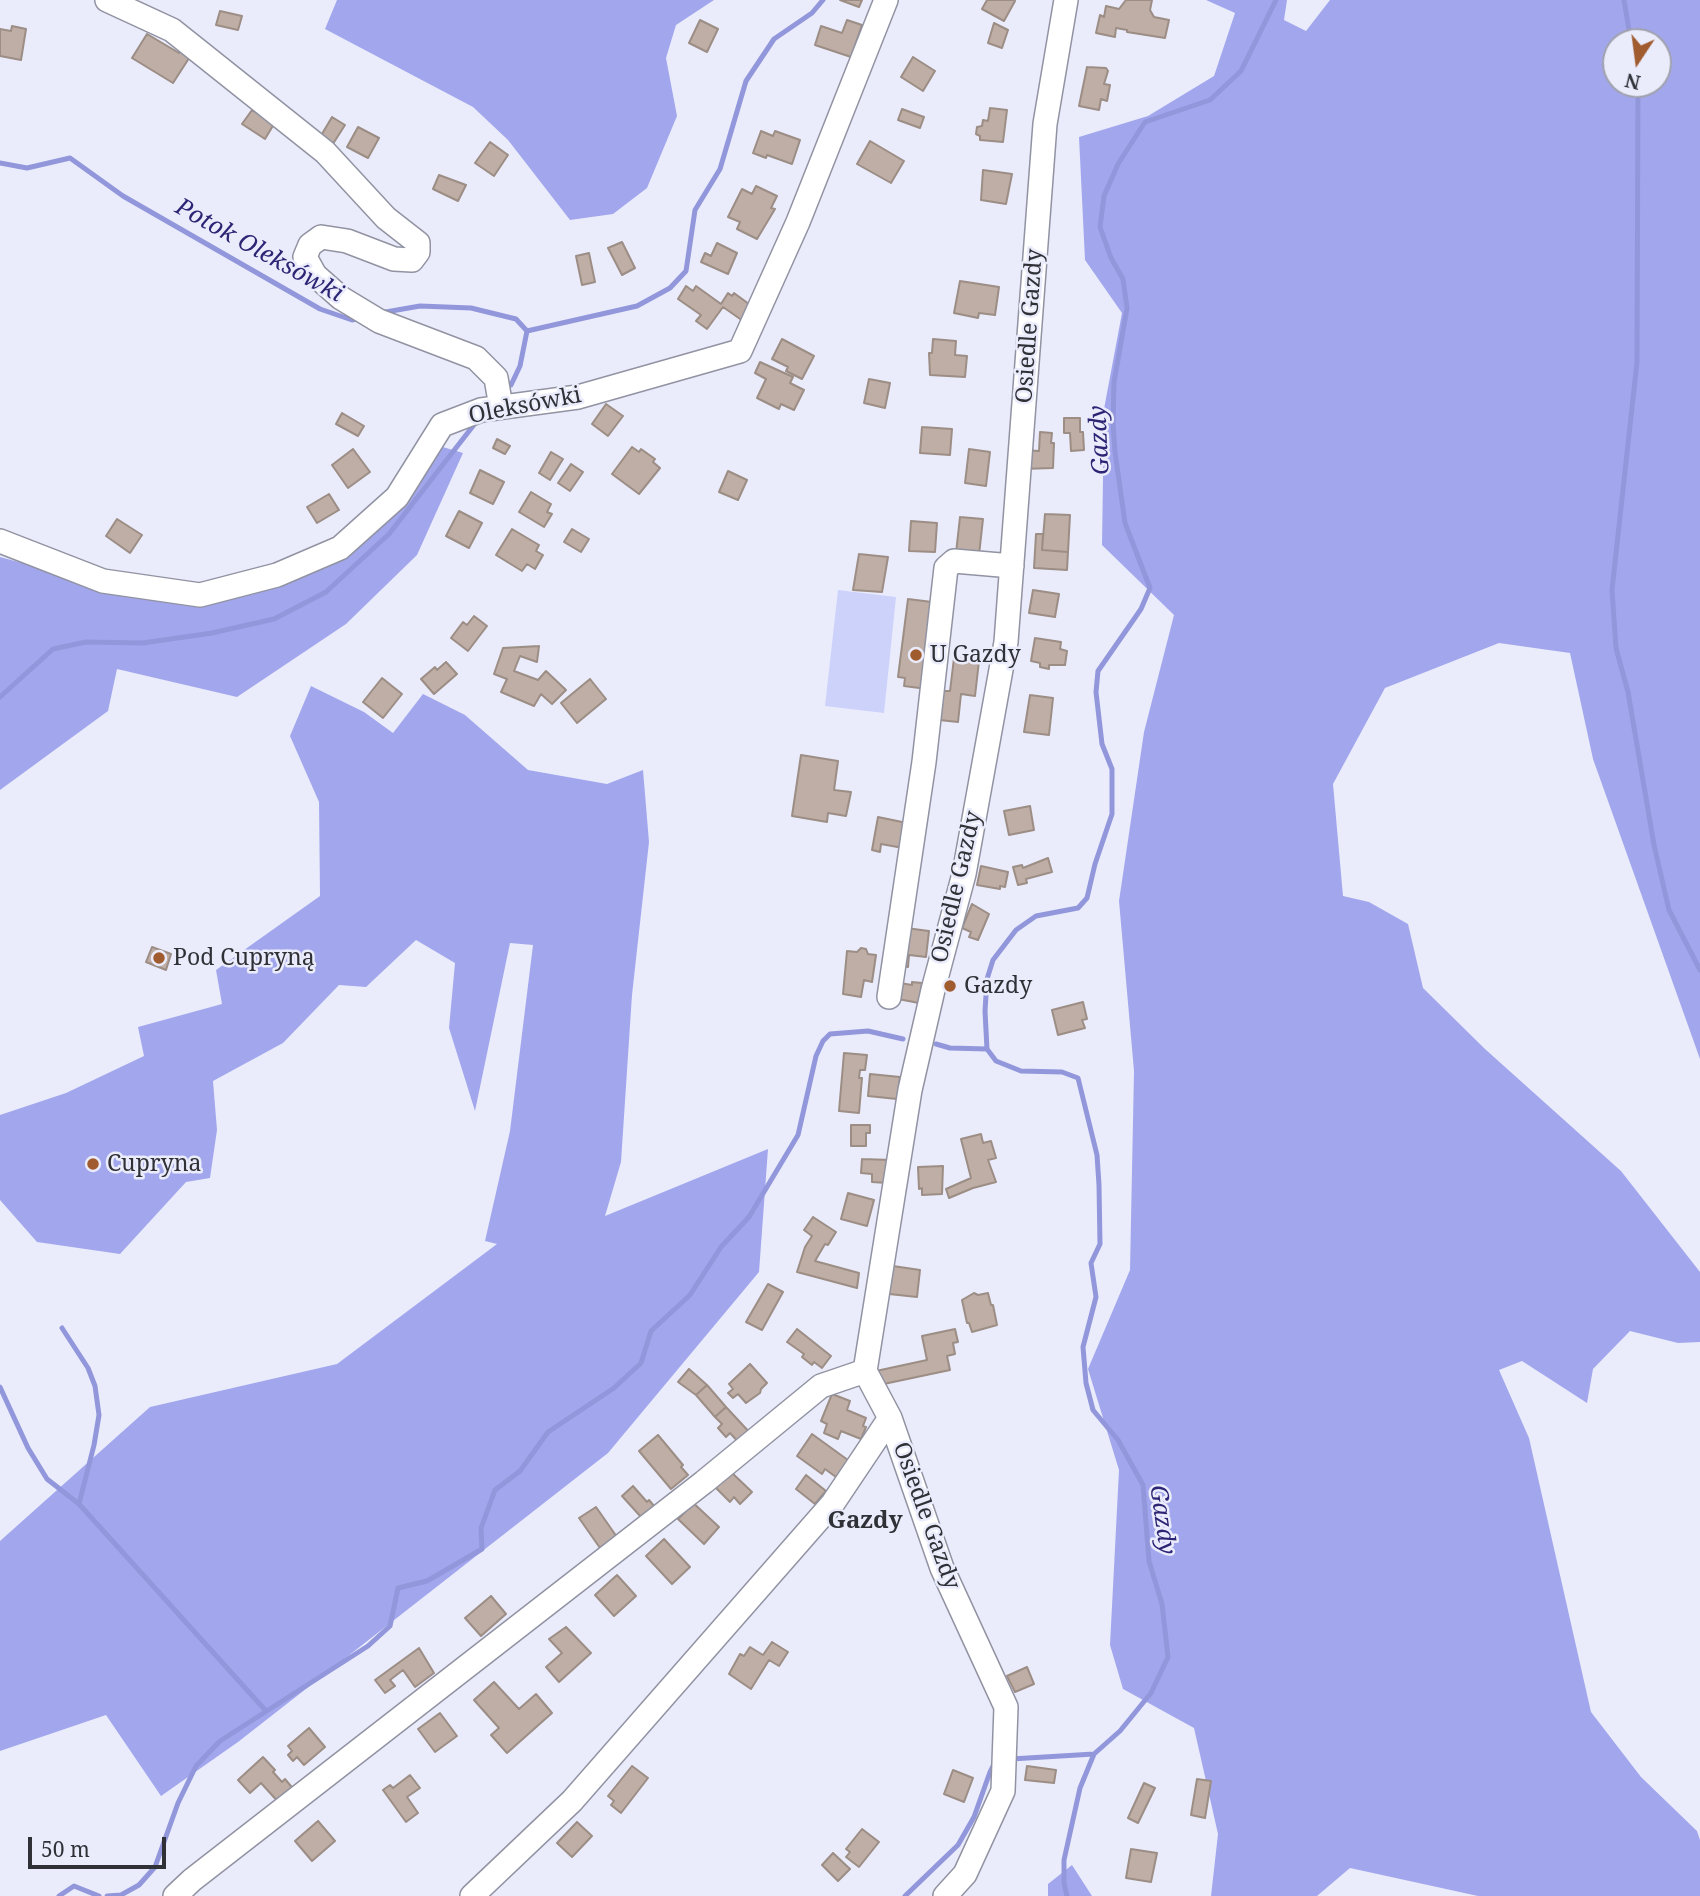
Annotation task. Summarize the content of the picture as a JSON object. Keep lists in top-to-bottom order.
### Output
{
  "streets": {
    "street": ["Osiedle Gazdy", "Oleksówki"]
  },
  "districts": ["Gazdy"],
  "water": ["Potok Oleksówki", "Gazdy"],
  "places": [
    "U Gazdy",
    "Pod Cupryną",
    "Gazdy",
    "Cupryna"
  ],
  "scale_bar": "50 m",
  "north": "bottom"
}
